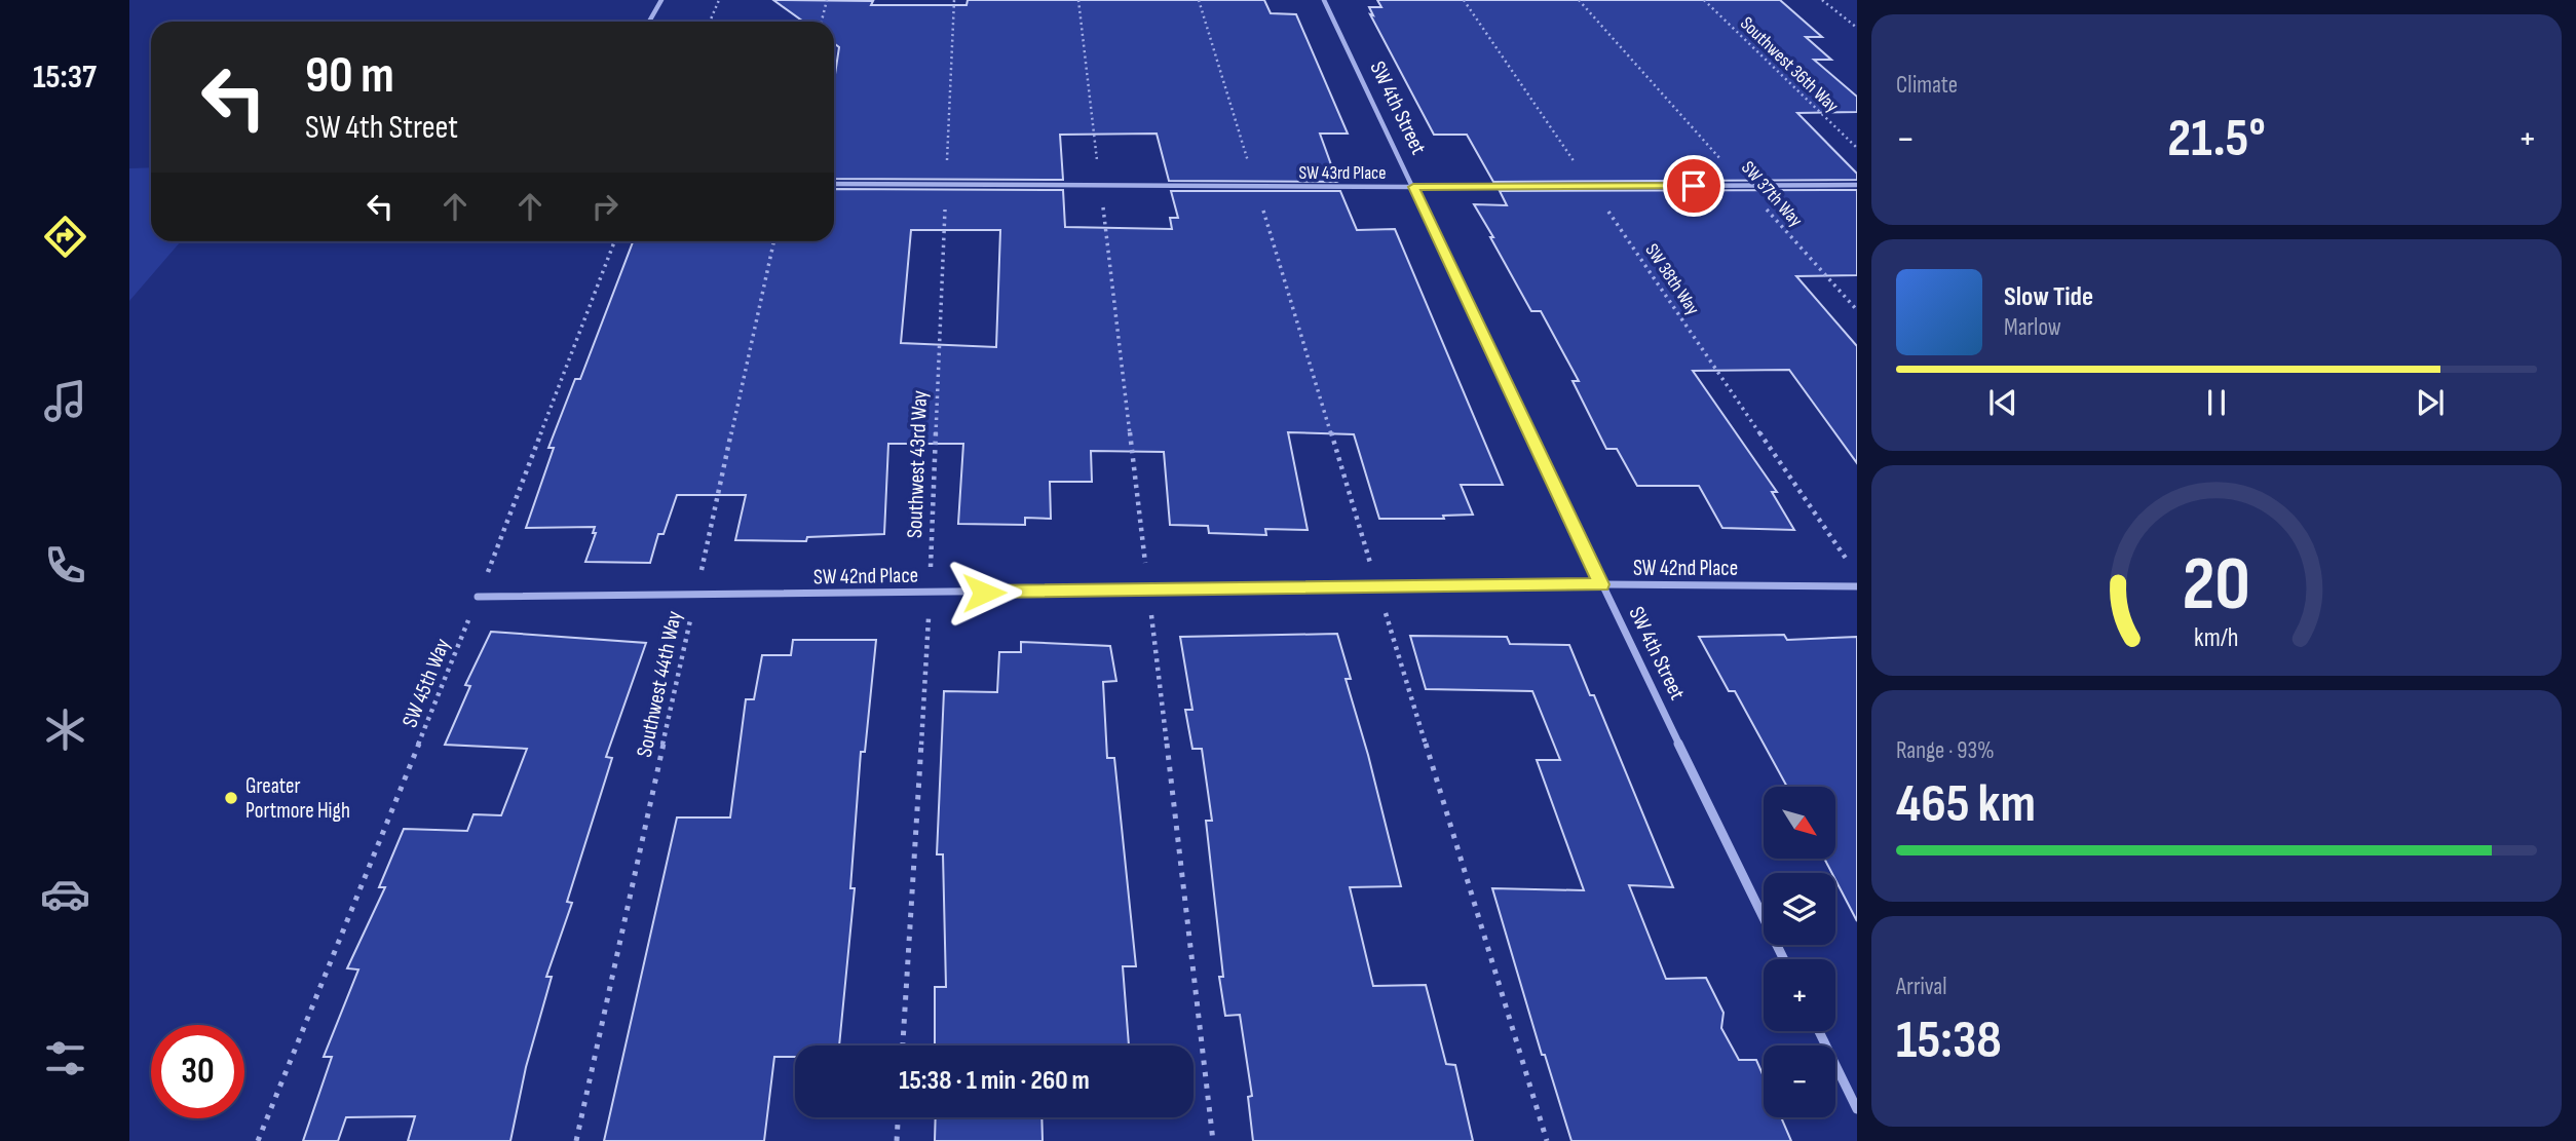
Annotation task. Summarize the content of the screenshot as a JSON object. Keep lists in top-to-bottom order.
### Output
{
  "streets": {
    "street": ["SW 4th Street", "SW 43rd Place", "SW 42nd Place"],
    "path": [
      "Southwest 36th Way",
      "SW 37th Way",
      "SW 38th Way",
      "Southwest 43rd Way",
      "SW 45th Way",
      "Southwest 44th Way"
    ]
  },
  "crossings": [
    ["SW 4th Street", "SW 43rd Place"],
    ["SW 4th Street", "SW 42nd Place"],
    ["SW 43rd Place", "SW 37th Way"],
    ["SW 43rd Place", "SW 38th Way"],
    ["SW 43rd Place", "Southwest 43rd Way"],
    ["Southwest 43rd Way", "SW 42nd Place"],
    ["SW 42nd Place", "SW 45th Way"],
    ["SW 42nd Place", "Southwest 44th Way"]
  ],
  "places": ["Greater Portmore High"],
  "north": "bottom right",
  "page": {
    "tabs": "15:37",
    "tile": [
      "Climate",
      ["Range · 93%", "465 km"],
      ["Arrival", "15:38"]
    ],
    "turn": ["90 m", "SW 4th Street"],
    "heat": ["−", "21.5°", "+"],
    "song": ["Slow Tide", "Marlow"],
    "map_buttons": ["+", "−"],
    "limit": "30",
    "trip": "15:38 · 1 min · 260 m",
    "gauge": ["20", "km/h"]
  }
}
